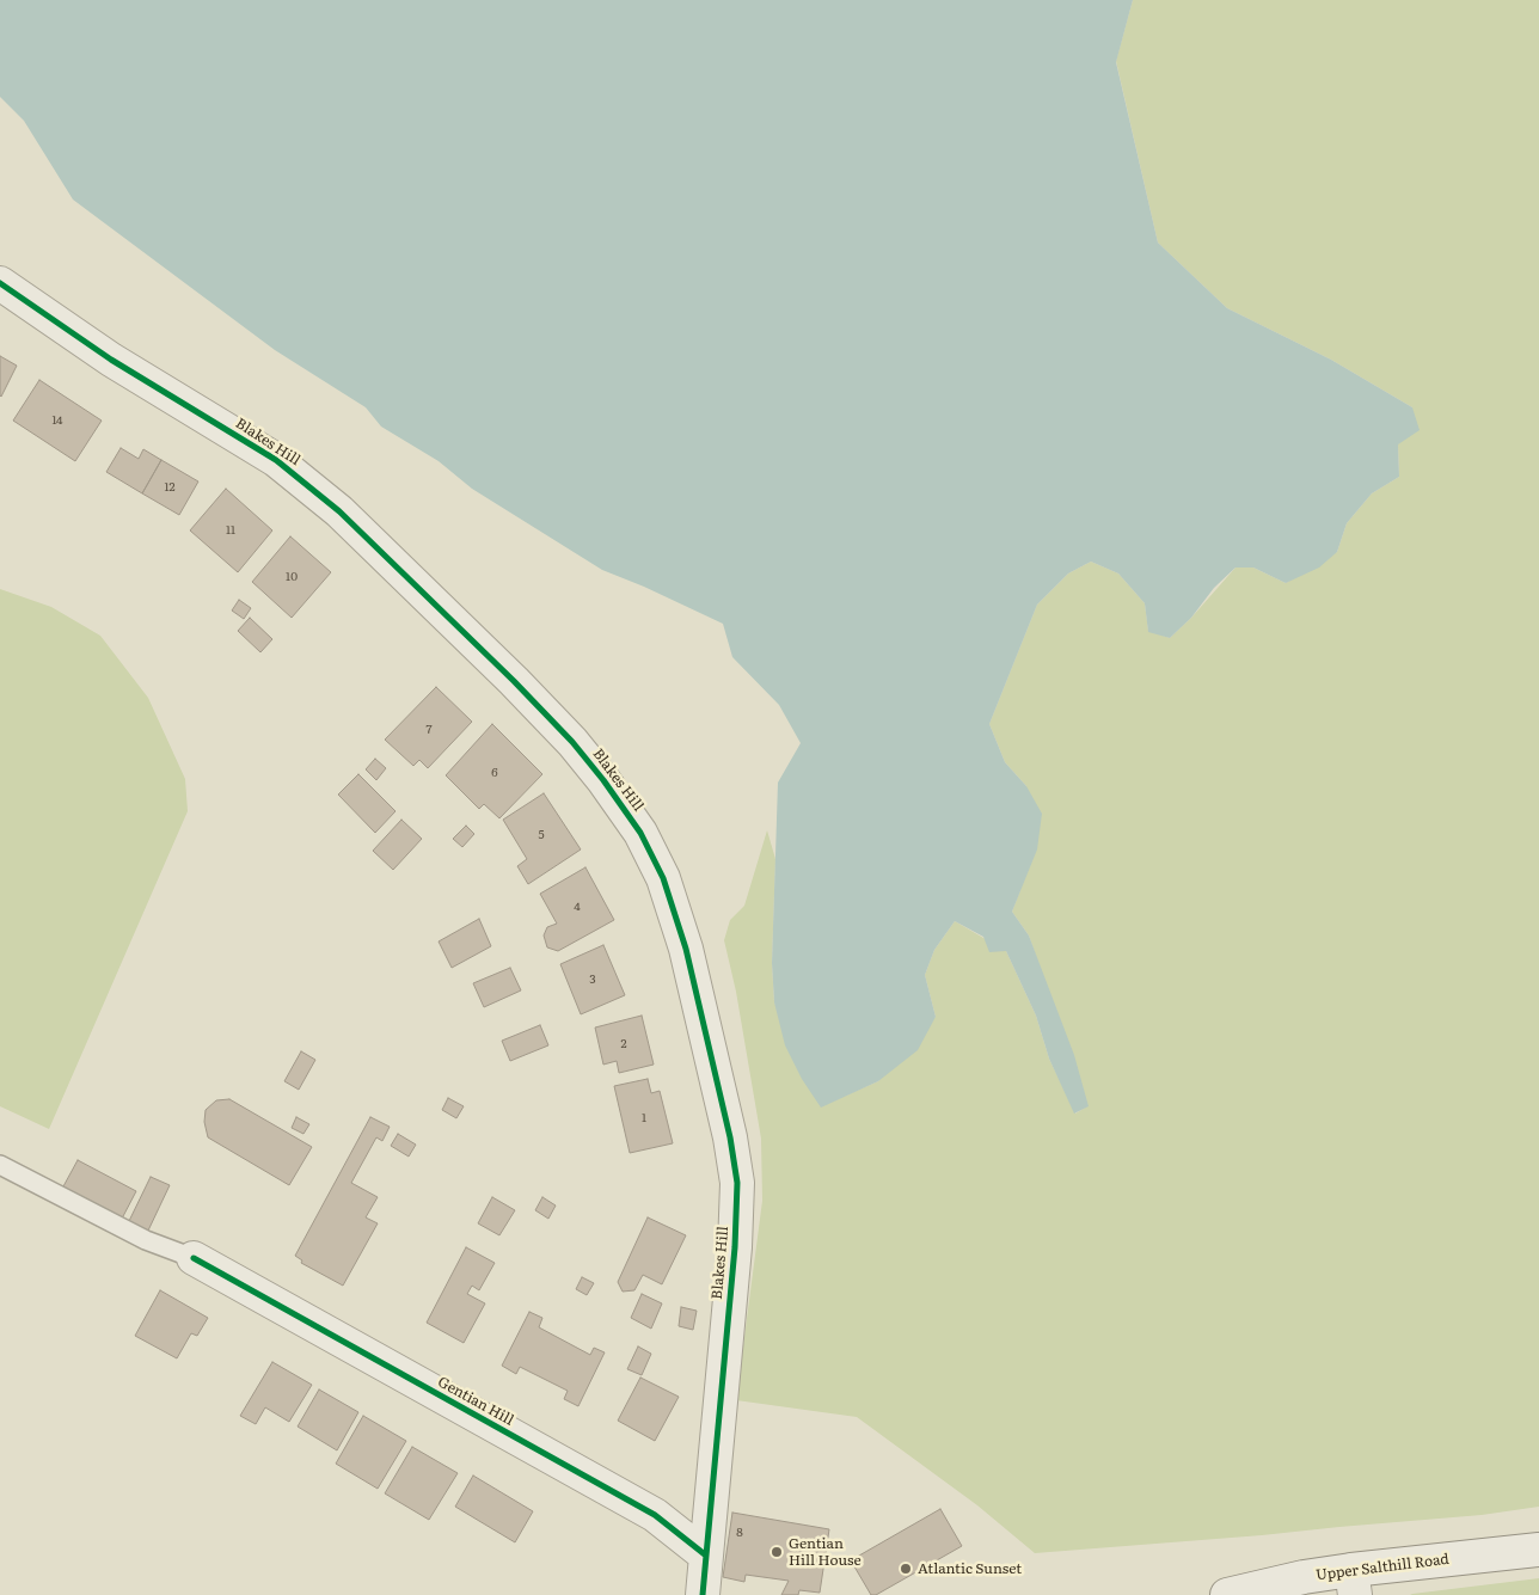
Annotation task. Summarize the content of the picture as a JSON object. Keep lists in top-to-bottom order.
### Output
{
  "streets": {
    "street": ["Blakes Hill", "Gentian Hill", "Upper Salthill Road"]
  },
  "crossings": [
    ["Blakes Hill", "Gentian Hill"]
  ],
  "places": ["Gentian Hill House", "Atlantic Sunset"],
  "house_numbers": [
    "14",
    "12",
    "11",
    "10",
    "7",
    "6",
    "5",
    "4",
    "3",
    "2",
    "1",
    "8"
  ]
}
